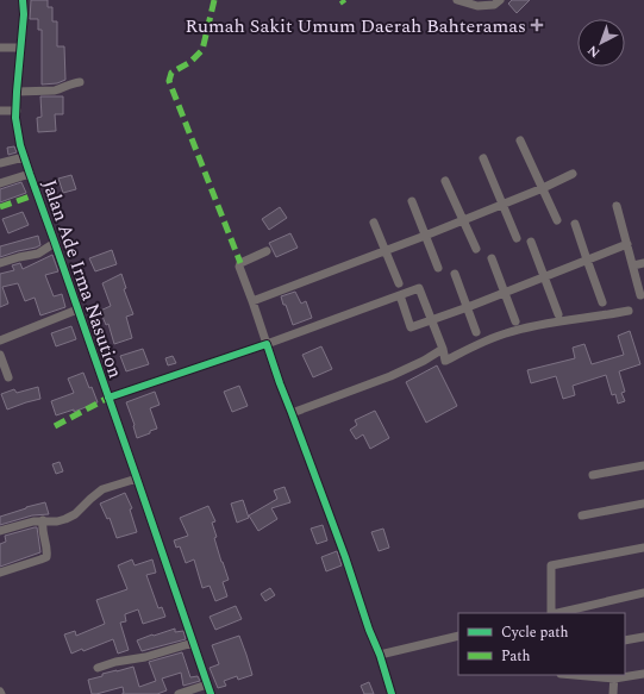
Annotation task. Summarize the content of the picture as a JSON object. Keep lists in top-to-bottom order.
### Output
{
  "streets": {
    "street": ["Jalan Ade Irma Nasution"]
  },
  "places": {
    "health": ["Rumah Sakit Umum Daerah Bahteramas"]
  },
  "legend": ["Cycle path", "Path"],
  "north": "bottom left"
}
